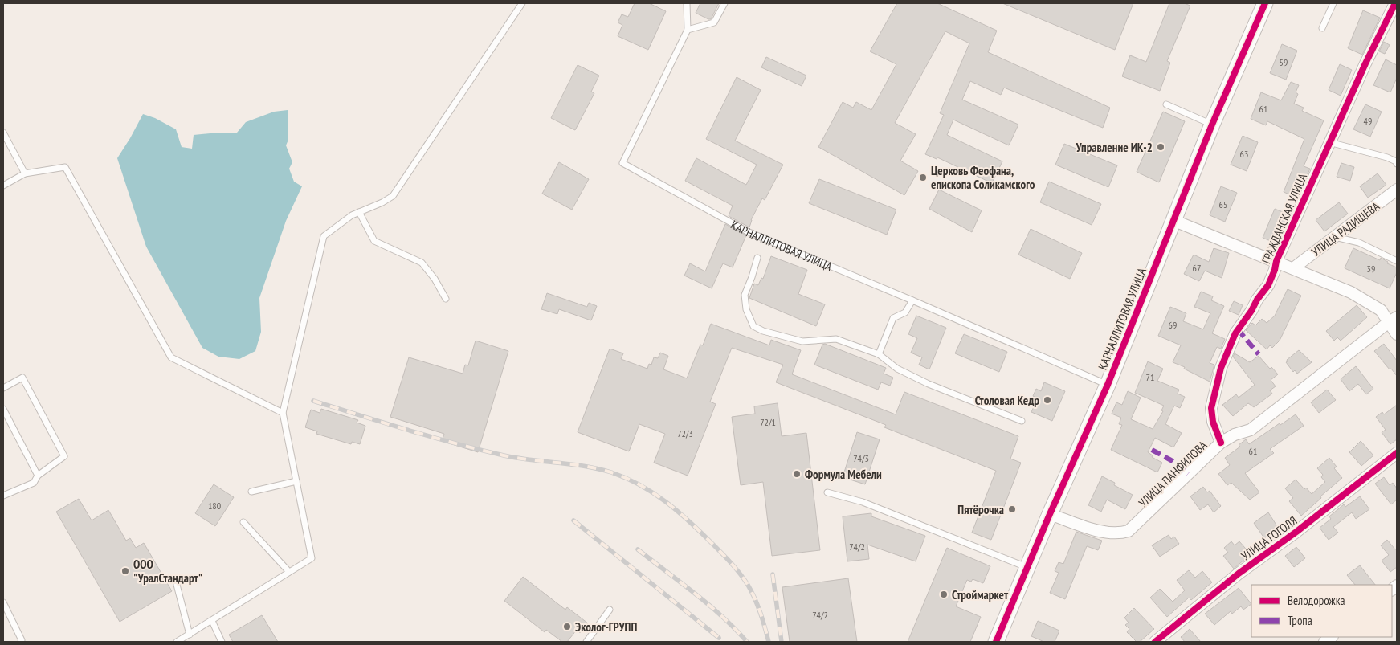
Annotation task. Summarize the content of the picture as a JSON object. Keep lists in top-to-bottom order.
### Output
{
  "streets": {
    "street": [
      "ГРАЖДАНСКАЯ УЛИЦА",
      "УЛИЦА РАДИЩЕВА",
      "КАРНАЛЛИТОВАЯ УЛИЦА",
      "УЛИЦА ПАНФИЛОВА",
      "УЛИЦА ГОГОЛЯ"
    ]
  },
  "crossings": [
    ["ГРАЖДАНСКАЯ УЛИЦА", "УЛИЦА ПАНФИЛОВА"],
    ["КАРНАЛЛИТОВАЯ УЛИЦА", "УЛИЦА ПАНФИЛОВА"]
  ],
  "places": [
    "Управление ИК-2",
    "Церковь Феофана, епископа Соликамского",
    "Столовая Кедр",
    "Формула Мебели",
    "Пятёрочка",
    "ООО \"УралСтандарт\"",
    "Строймаркет",
    "Эколог-ГРУПП"
  ],
  "house_numbers": [
    "59",
    "61",
    "49",
    "63",
    "65",
    "67",
    "39",
    "69",
    "71",
    "72/1",
    "72/3",
    "61",
    "74/3",
    "180",
    "74/2",
    "74/2"
  ],
  "legend": ["Велодорожка", "Тропа"]
}
